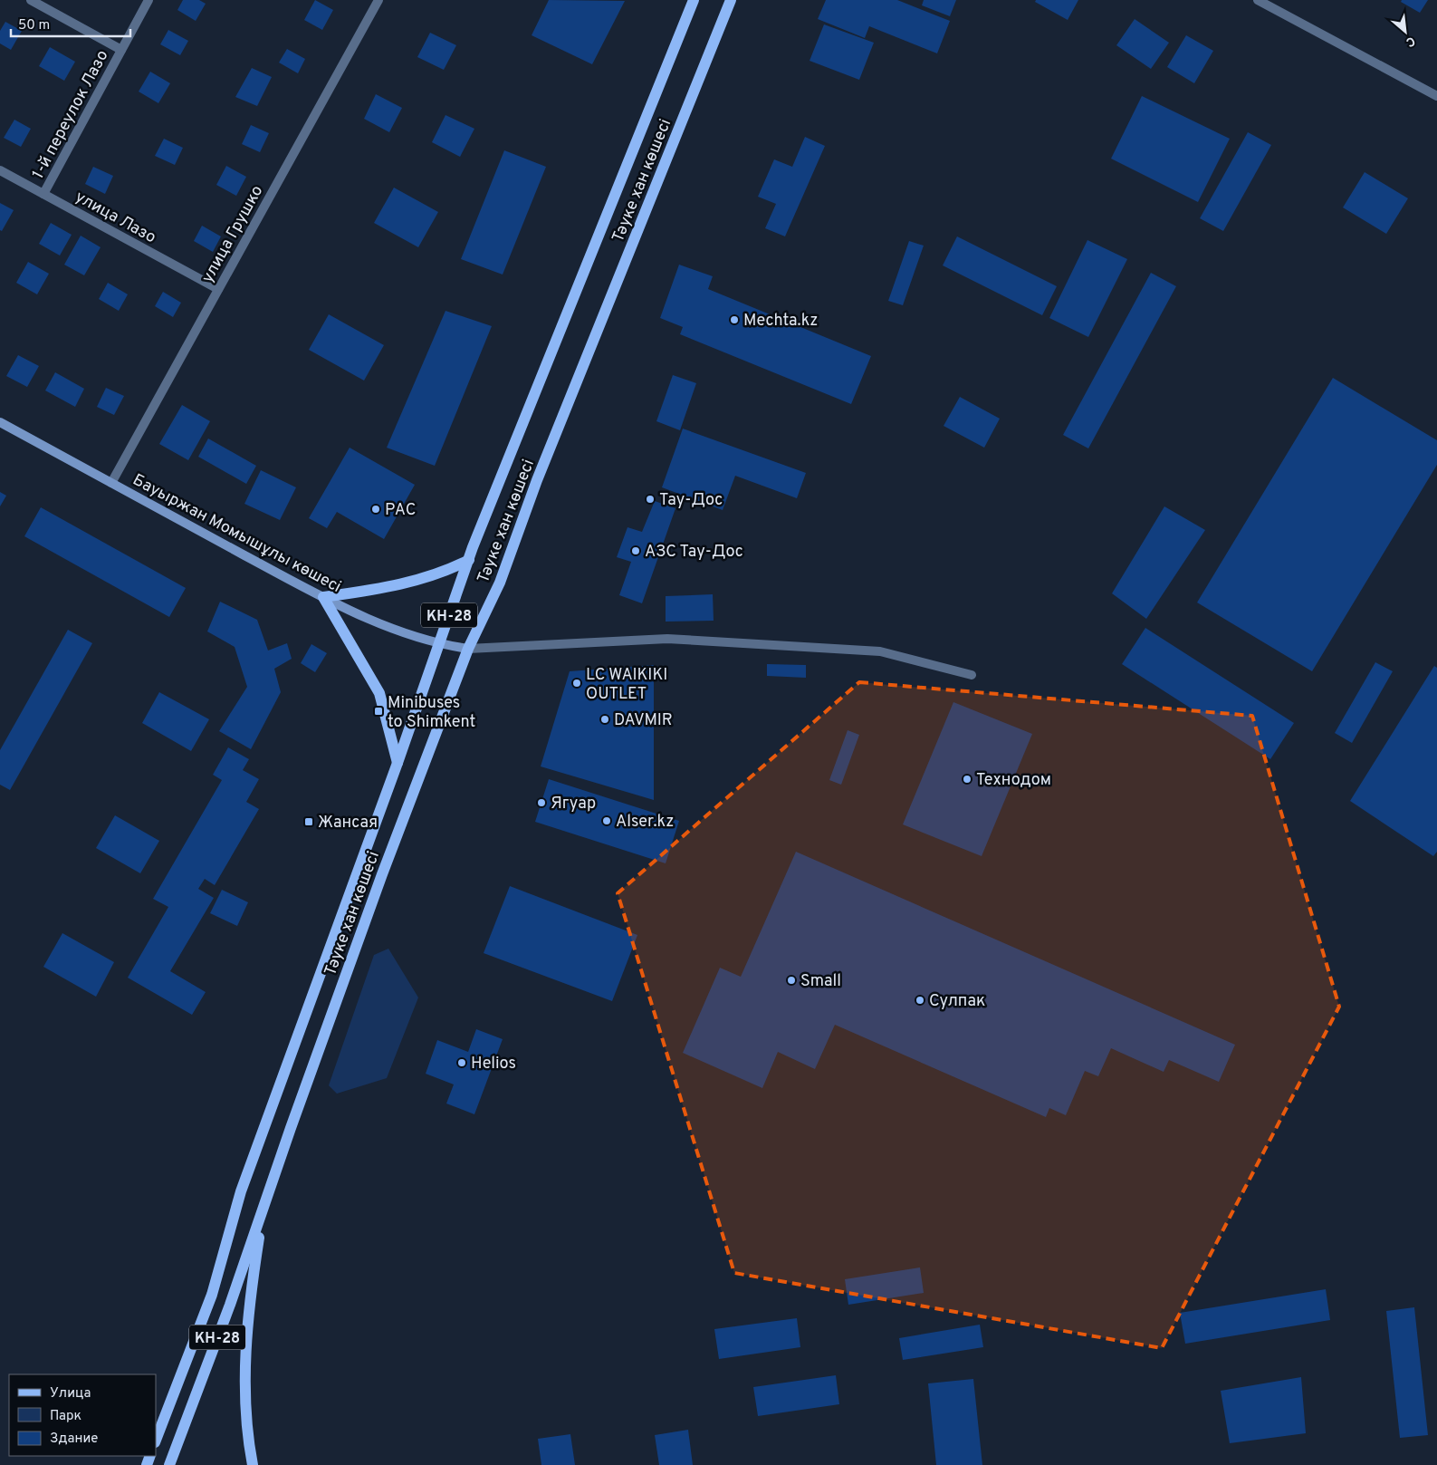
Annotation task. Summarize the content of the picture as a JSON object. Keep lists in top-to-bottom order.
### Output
{
  "streets": {
    "main road": ["Тәуке хан көшесі", "КН-28"],
    "street": [
      "1-й переулок Лазо",
      "улица Лазо",
      "улица Грушко",
      "Бауыржан Момышұлы көшесі"
    ]
  },
  "crossings": [
    ["1-й переулок Лазо", "улица Лазо"],
    ["Тәуке хан көшесі", "Бауыржан Момышұлы көшесі"],
    ["улица Лазо", "улица Грушко"],
    ["улица Грушко", "Бауыржан Момышұлы көшесі"]
  ],
  "places": {
    "other": [
      "Mechta.kz",
      "Тау-Дос",
      "РАС",
      "АЗС Тау-Дос",
      "LC WAIKIKI OUTLET",
      "DAVMIR",
      "Технодом",
      "Ягуар",
      "Alser.kz",
      "Small",
      "Сулпак",
      "Helios"
    ],
    "transit": ["Minibuses to Shimkent", "Жансая"]
  },
  "legend": ["Улица", "Парк", "Здание"],
  "scale_bar": "50 m",
  "north": "bottom right"
}
